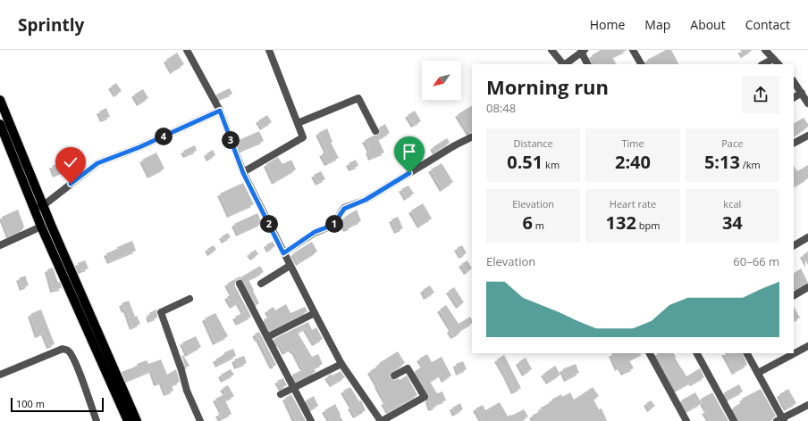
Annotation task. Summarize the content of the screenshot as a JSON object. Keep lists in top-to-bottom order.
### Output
{
  "scale_bar": "100 m",
  "north": "bottom left",
  "page": {
    "header": "Sprintly",
    "nav": [
      "Home",
      "Map",
      "About",
      "Contact"
    ],
    "heading": ["Morning run", "08:48"],
    "stats": [
      ["Distance", "0.51 km"],
      ["Time", "2:40"],
      ["Pace", "5:13 /km"],
      ["Elevation", "6 m"],
      ["Heart rate", "132 bpm"],
      ["kcal", "34"]
    ],
    "pins": [
      "4",
      "3",
      "1",
      "2"
    ],
    "chart": ["Elevation", "60–66 m"],
    "scale": "100 m"
  }
}
